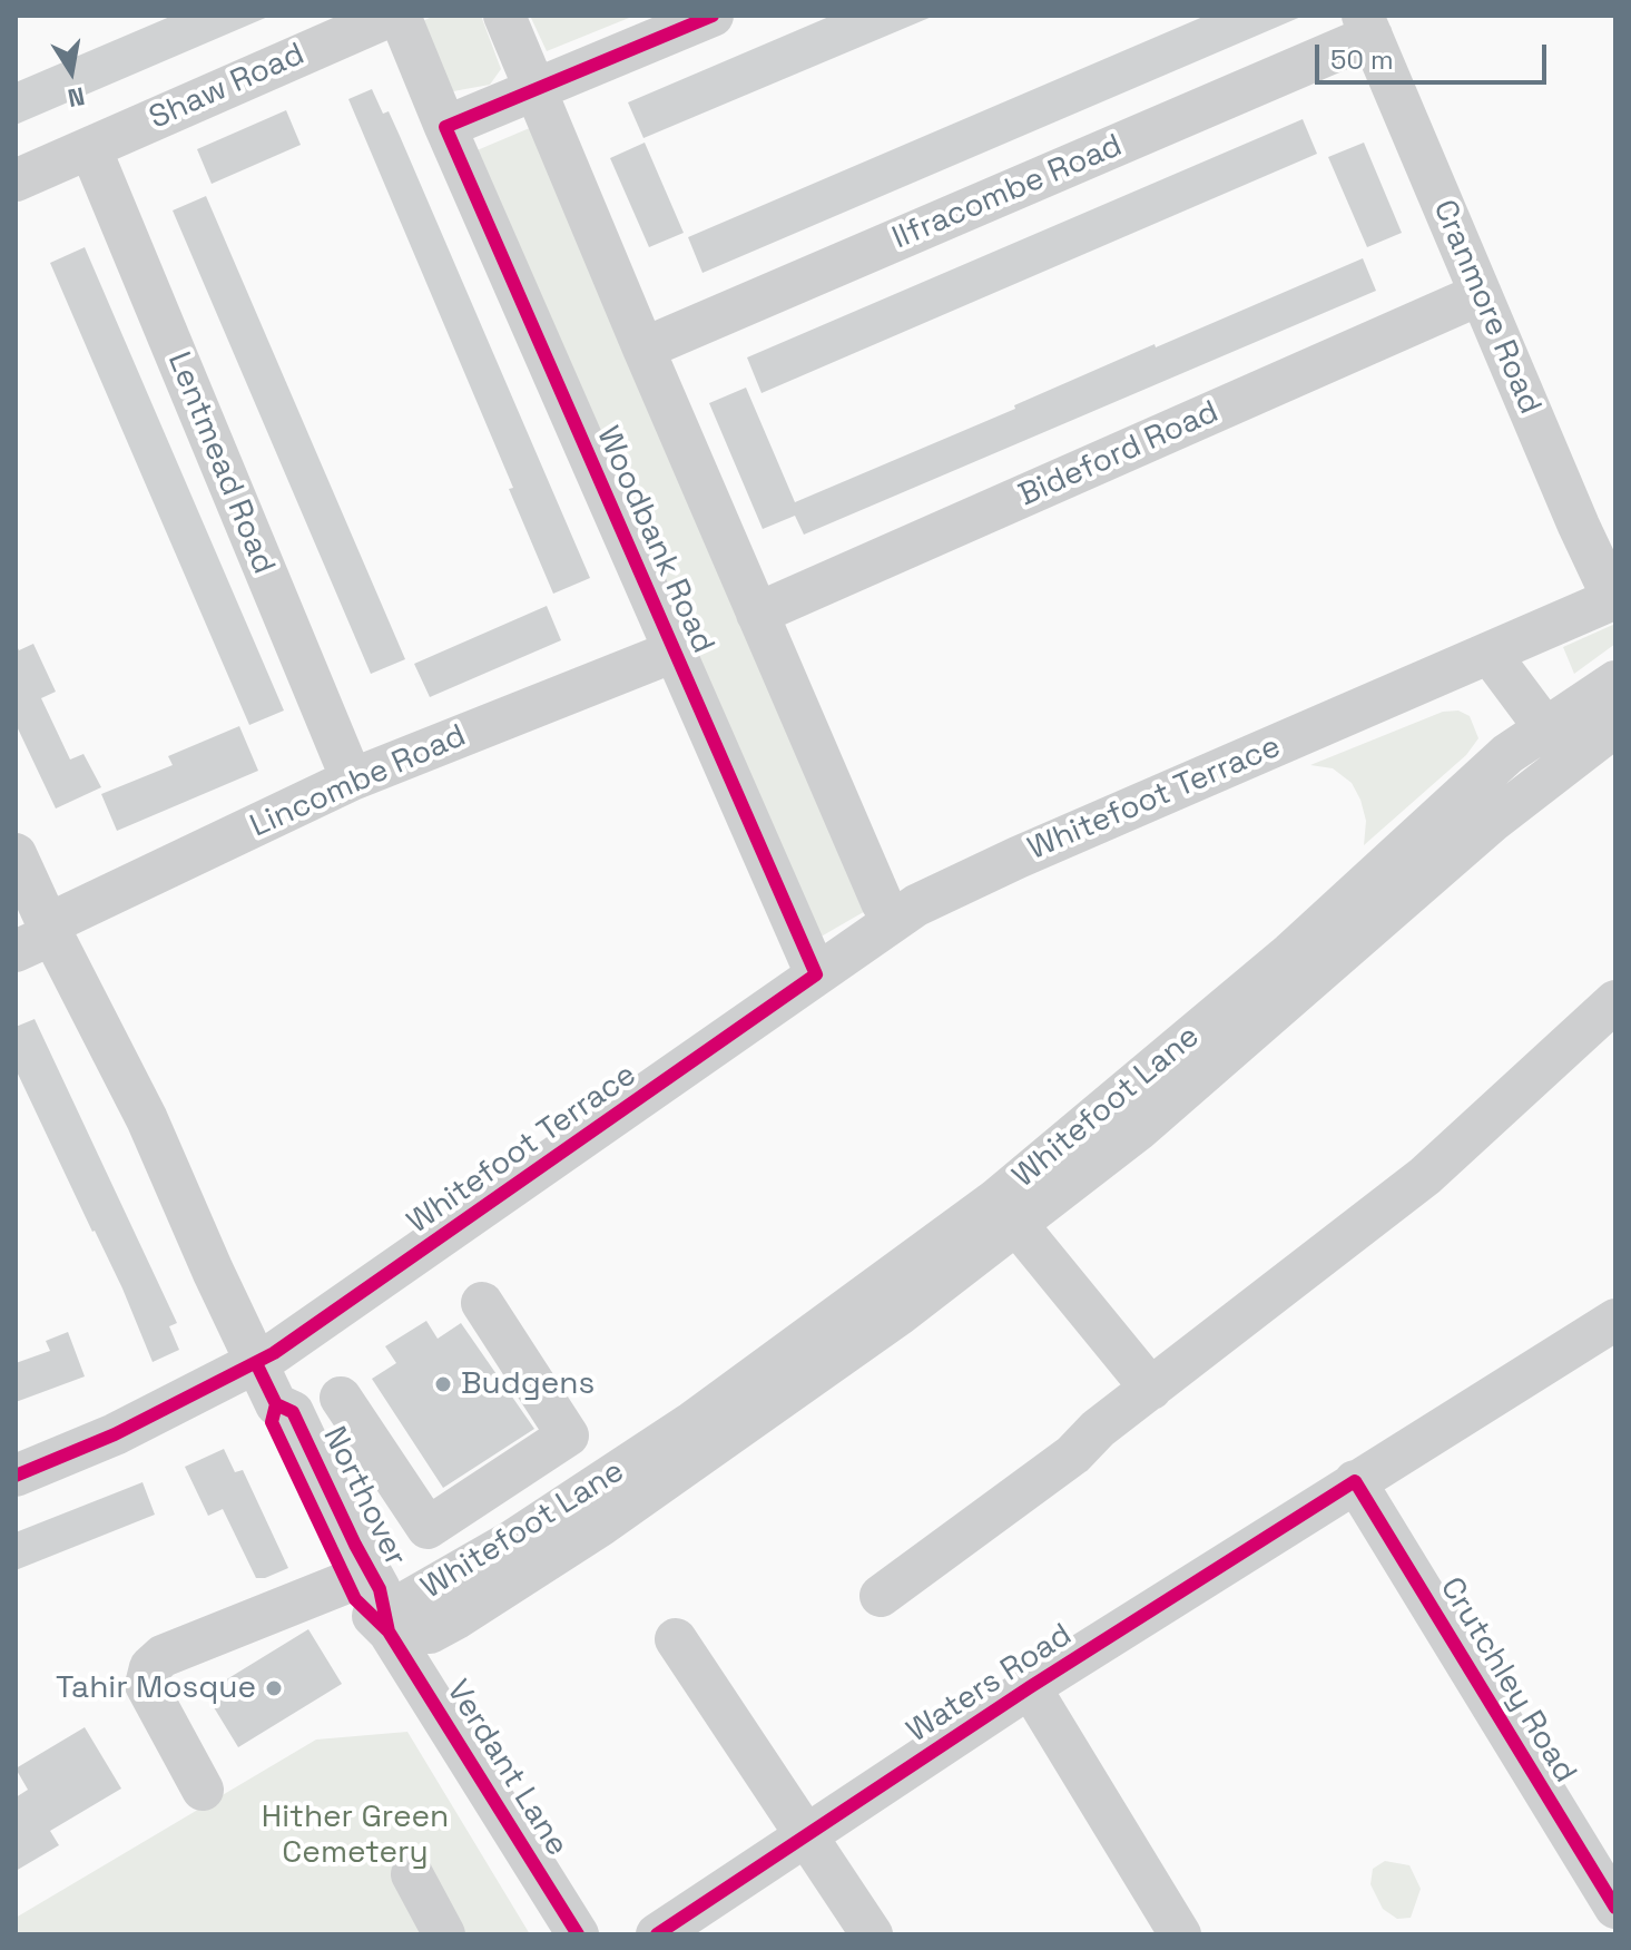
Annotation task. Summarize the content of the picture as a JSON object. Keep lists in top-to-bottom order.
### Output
{
  "streets": {
    "street": [
      "Shaw Road",
      "Ilfracombe Road",
      "Cranmore Road",
      "Bideford Road",
      "Lentmead Road",
      "Woodbank Road",
      "Lincombe Road",
      "Whitefoot Terrace",
      "Whitefoot Lane",
      "Northover",
      "Crutchley Road",
      "Waters Road",
      "Verdant Lane"
    ]
  },
  "crossings": [
    ["Shaw Road", "Lentmead Road"],
    ["Ilfracombe Road", "Cranmore Road"],
    ["Ilfracombe Road", "Woodbank Road"],
    ["Cranmore Road", "Bideford Road"],
    ["Cranmore Road", "Whitefoot Terrace"],
    ["Bideford Road", "Woodbank Road"],
    ["Lentmead Road", "Lincombe Road"],
    ["Woodbank Road", "Lincombe Road"],
    ["Woodbank Road", "Whitefoot Terrace"],
    ["Lincombe Road", "Northover"],
    ["Whitefoot Terrace", "Northover"],
    ["Whitefoot Lane", "Northover"],
    ["Whitefoot Lane", "Verdant Lane"],
    ["Northover", "Verdant Lane"],
    ["Crutchley Road", "Waters Road"]
  ],
  "parks": ["Hither Green Cemetery"],
  "places": ["Budgens", "Tahir Mosque"],
  "scale_bar": "50 m",
  "north": "bottom"
}
